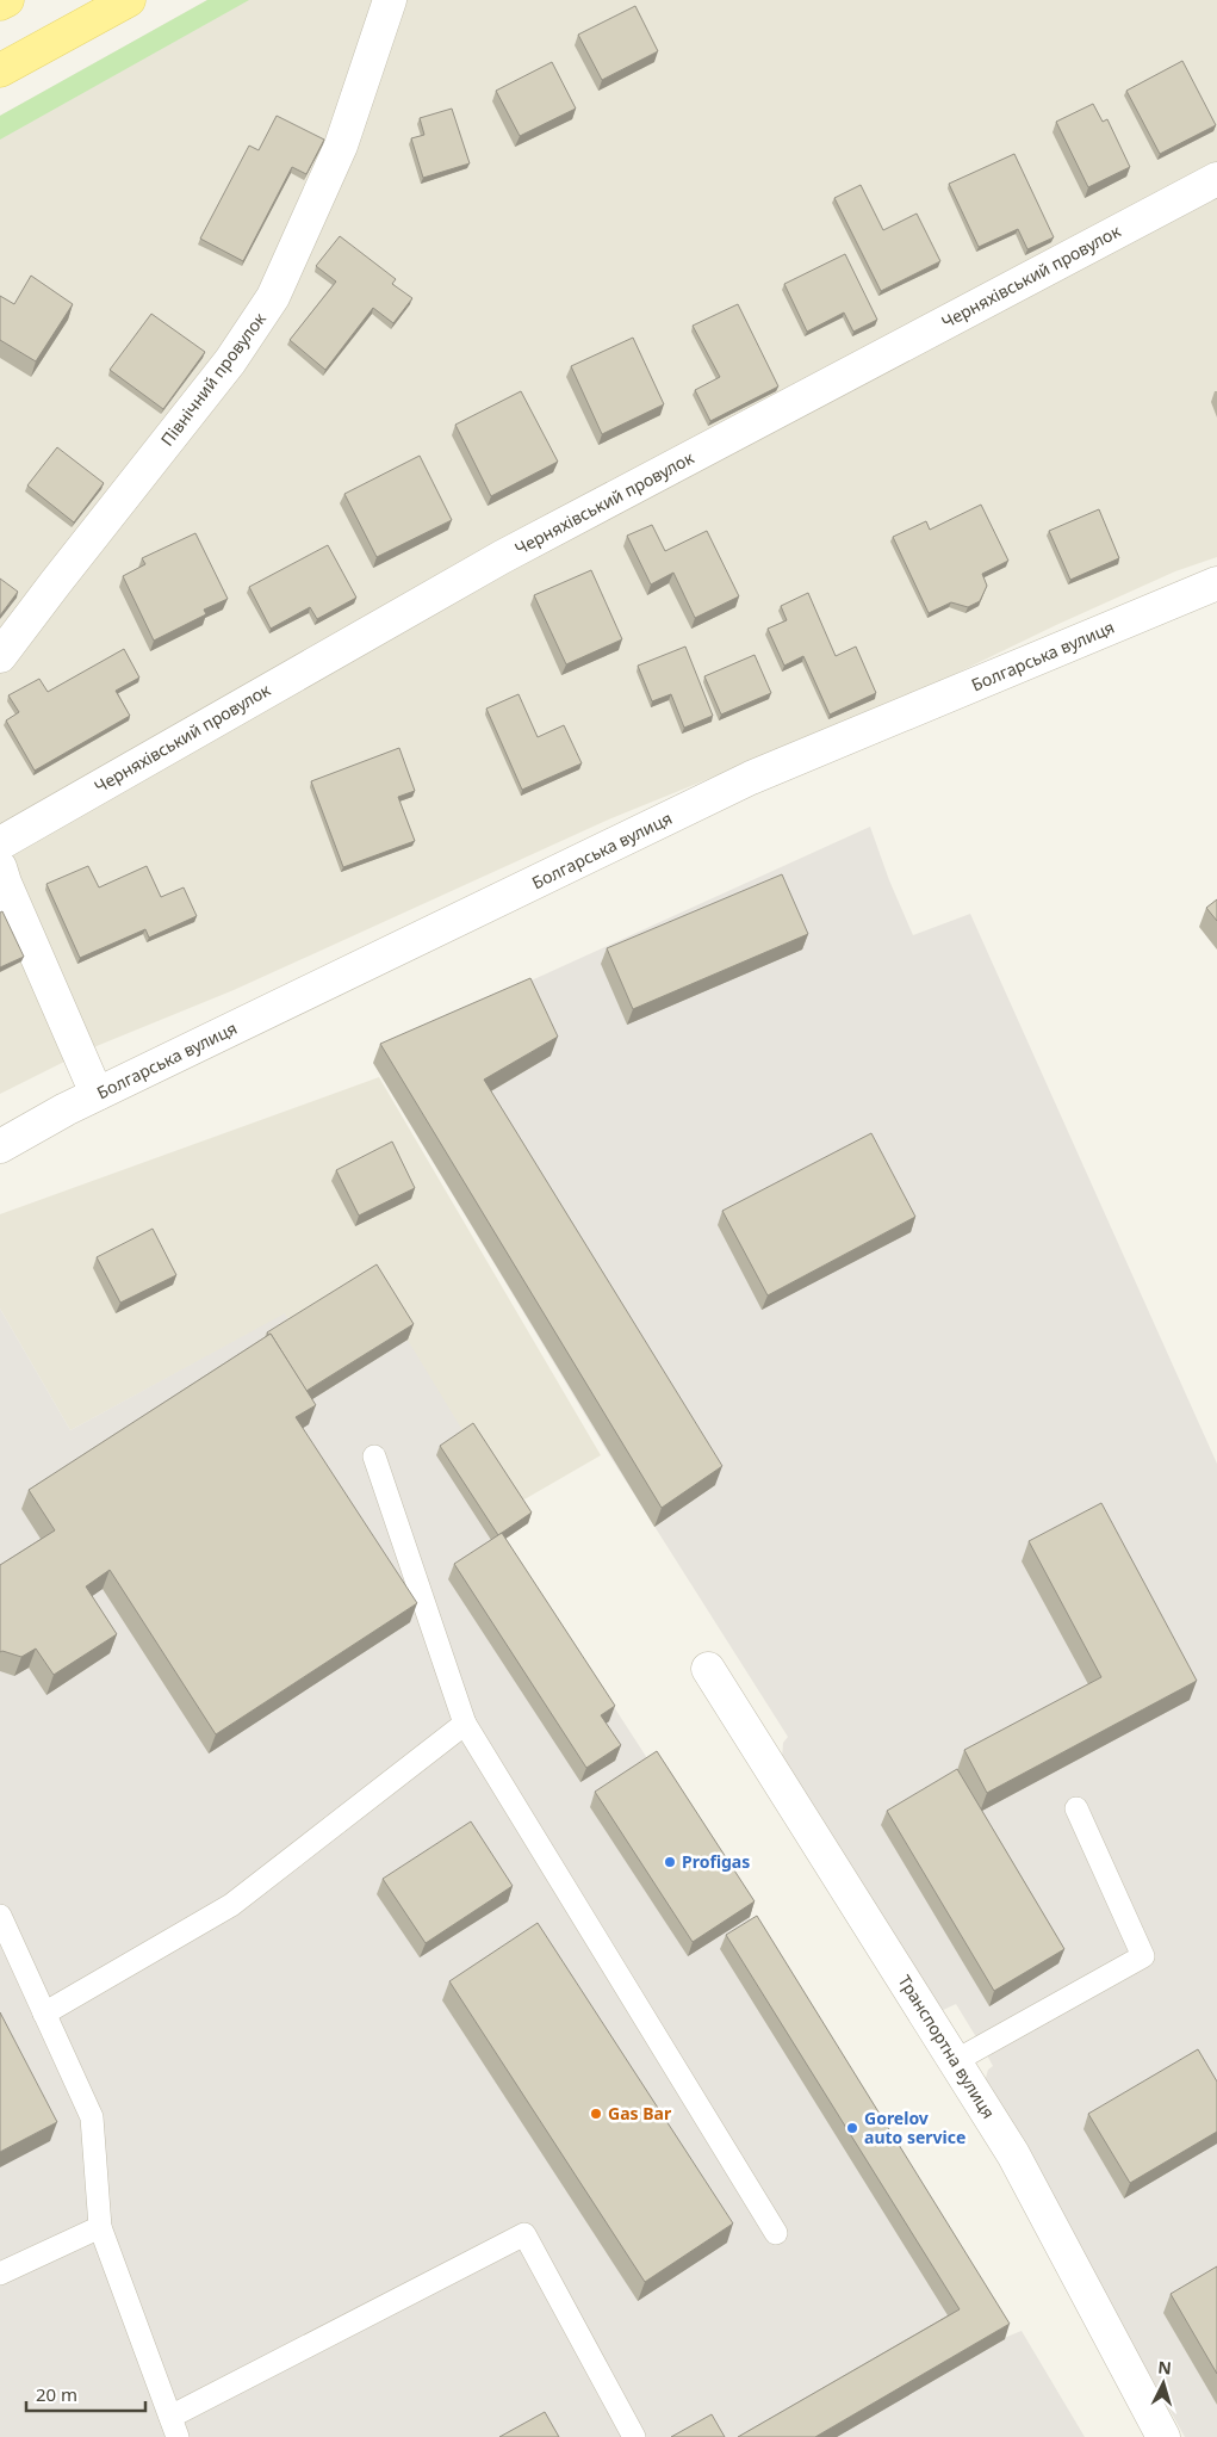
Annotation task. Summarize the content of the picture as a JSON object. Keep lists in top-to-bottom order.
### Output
{
  "streets": {
    "street": [
      "Черняхівський провулок",
      "Північний провулок",
      "Болгарська вулиця",
      "Транспортна вулиця"
    ]
  },
  "places": ["Profigas", "Gas Bar", "Gorelov auto service"],
  "scale_bar": "20 m",
  "north": "top"
}
